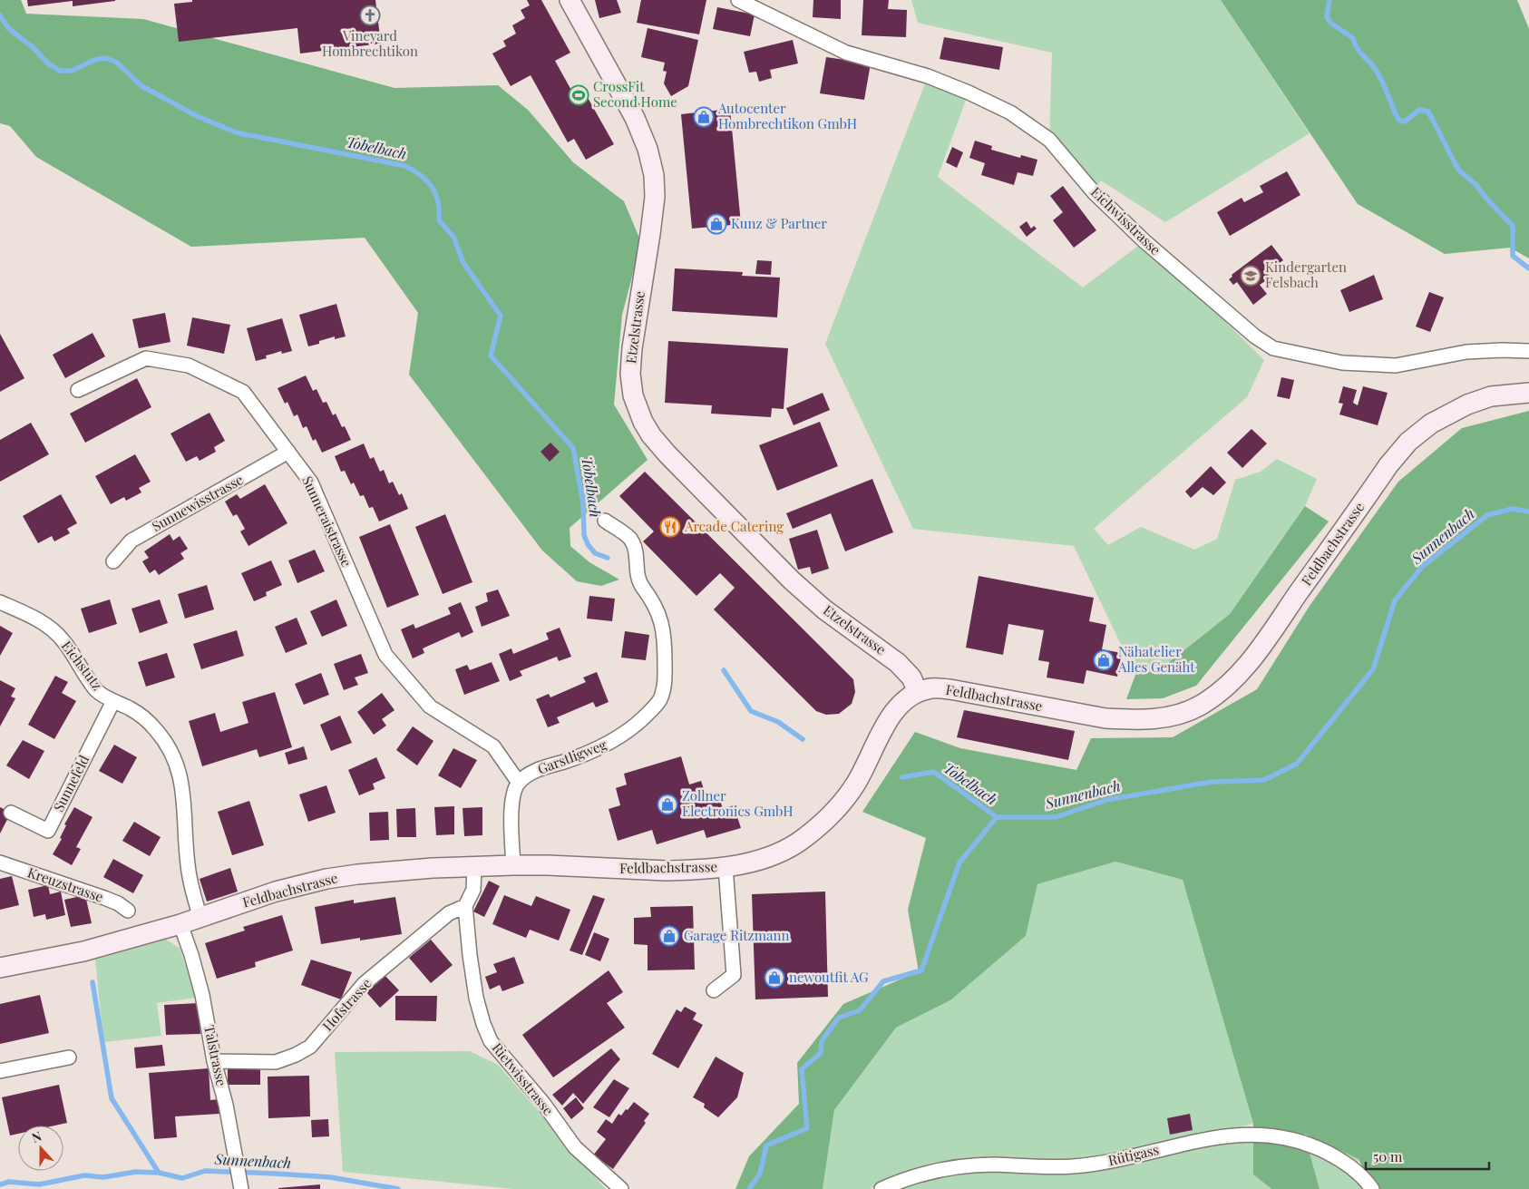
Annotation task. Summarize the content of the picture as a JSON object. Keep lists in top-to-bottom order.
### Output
{
  "streets": {
    "main road": ["Etzelstrasse", "Feldbachstrasse"],
    "street": [
      "Eichwisstrasse",
      "Sunnewisstrasse",
      "Sunneraistrasse",
      "Eichstutz",
      "Garstligweg",
      "Sunnefeld",
      "Kreuzstrasse",
      "Hofstrasse",
      "Talstrasse",
      "Rietwisstrasse",
      "Rütigass"
    ]
  },
  "crossings": [
    ["Etzelstrasse", "Feldbachstrasse"],
    ["Sunnewisstrasse", "Sunneraistrasse"],
    ["Sunneraistrasse", "Garstligweg"],
    ["Feldbachstrasse", "Eichstutz"],
    ["Feldbachstrasse", "Talstrasse"],
    ["Feldbachstrasse", "Rietwisstrasse"],
    ["Eichstutz", "Sunnefeld"],
    ["Hofstrasse", "Talstrasse"],
    ["Hofstrasse", "Rietwisstrasse"]
  ],
  "water": ["Tobelbach", "Sunnenbach"],
  "places": {
    "church": ["Vineyard Hombrechtikon"],
    "sports": ["CrossFit Second Home"],
    "shop": [
      "Autocenter Hombrechtikon GmbH",
      "Kunz & Partner",
      "Nähatelier Alles Genäht",
      "Zollner Electronics GmbH",
      "Garage Ritzmann",
      "newoutfit AG"
    ],
    "school or university": ["Kindergarten Felsbach"],
    "restaurant": ["Arcade Catering"]
  },
  "scale_bar": "50 m",
  "north": "top"
}
